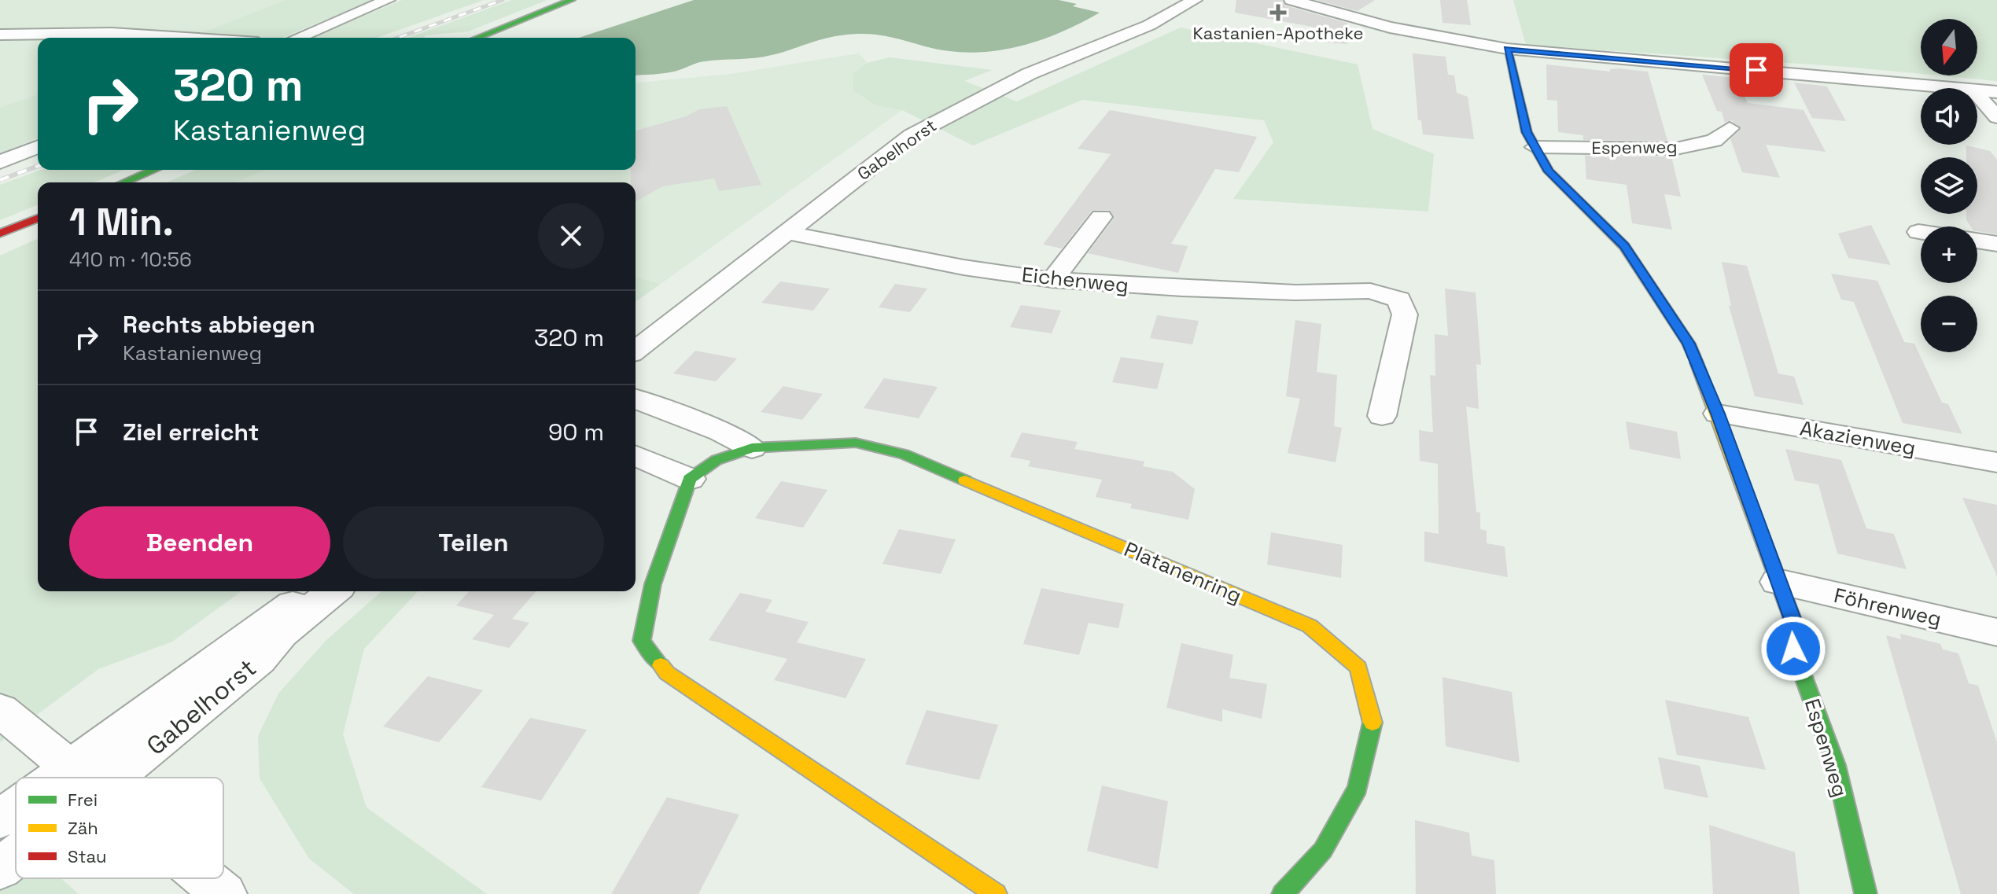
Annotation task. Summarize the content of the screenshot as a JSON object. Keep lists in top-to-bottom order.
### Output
{
  "streets": {
    "street": [
      "Espenweg",
      "Gabelhorst",
      "Eichenweg",
      "Akazienweg",
      "Platanenring",
      "Föhrenweg"
    ]
  },
  "crossings": [
    ["Espenweg", "Akazienweg"],
    ["Espenweg", "Föhrenweg"],
    ["Gabelhorst", "Eichenweg"]
  ],
  "places": {
    "health": ["Kastanien-Apotheke"]
  },
  "legend": ["Frei", "Zäh", "Stau"],
  "north": "bottom",
  "page": {
    "map_buttons": ["+", "−"],
    "turn": ["320 m", "Kastanienweg"],
    "heading": ["1 Min.", "410 m · 10:56"],
    "list": [
      {
        "name": "Rechts abbiegen",
        "note": "Kastanienweg",
        "value": "320 m"
      },
      {
        "name": "Ziel erreicht",
        "value": "90 m"
      }
    ],
    "buttons": ["Beenden", "Teilen"]
  }
}
